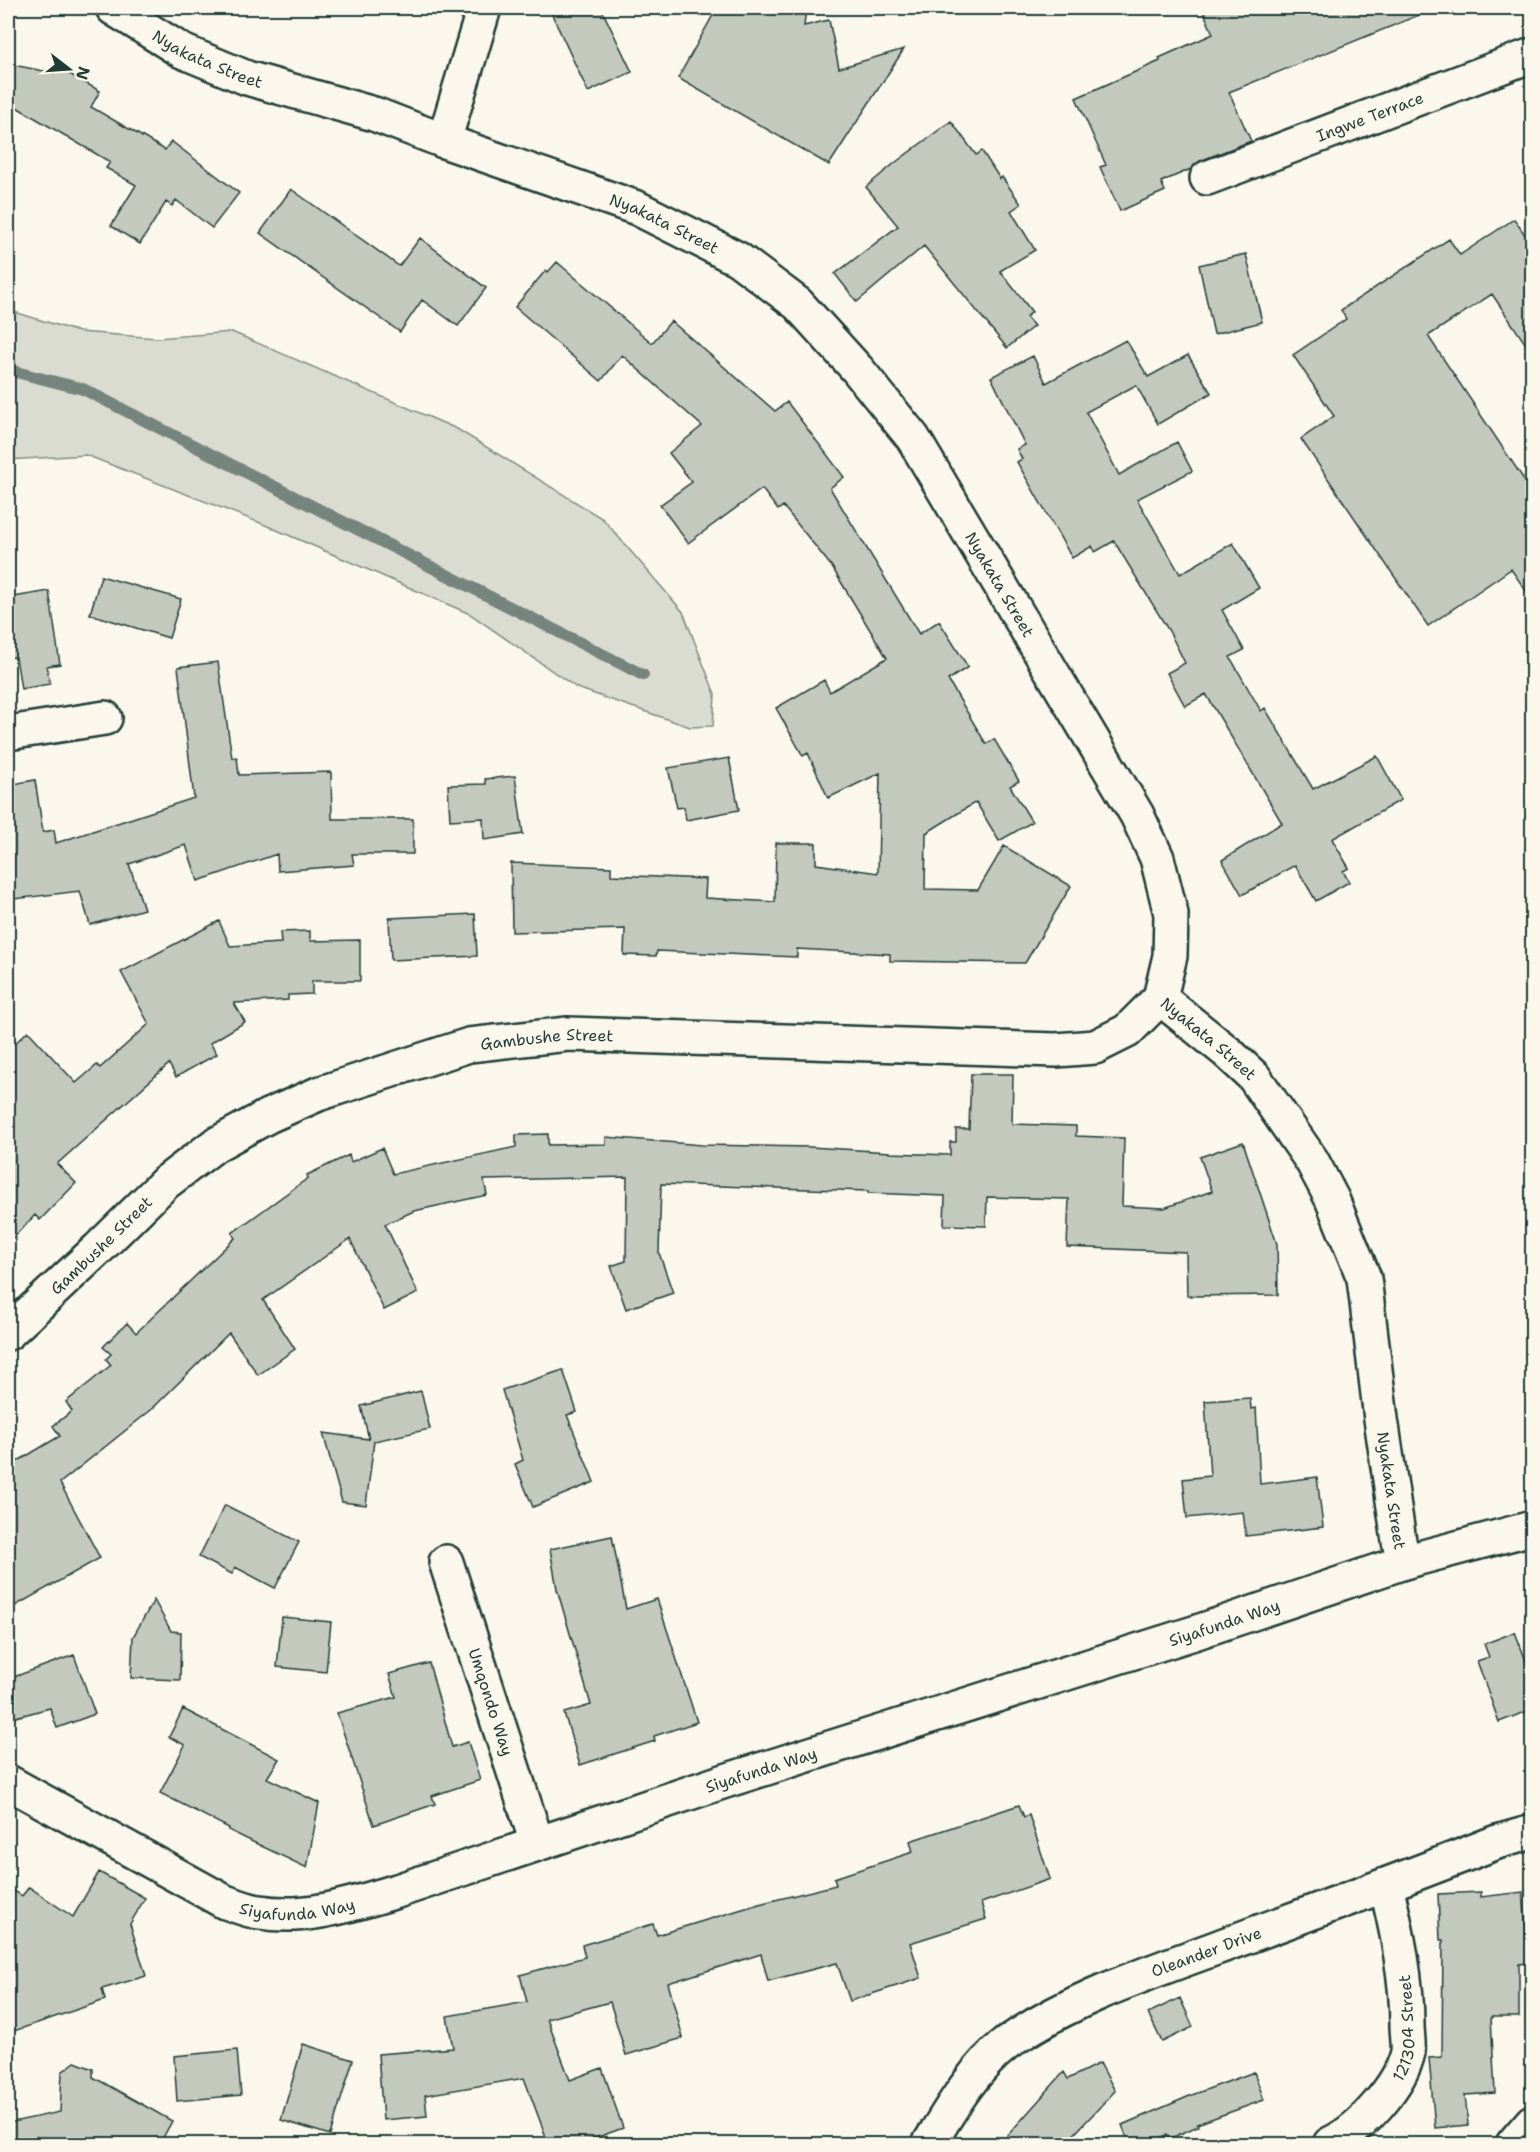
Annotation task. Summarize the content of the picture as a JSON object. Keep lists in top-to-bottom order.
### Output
{
  "streets": {
    "street": [
      "Nyakata Street",
      "Ingwe Terrace",
      "Gambushe Street",
      "Siyafunda Way",
      "Umqondo Way",
      "Oleander Drive",
      "121304 Street"
    ]
  },
  "crossings": [
    ["Nyakata Street", "Gambushe Street"],
    ["Nyakata Street", "Siyafunda Way"],
    ["Siyafunda Way", "Umqondo Way"],
    ["Oleander Drive", "121304 Street"]
  ],
  "north": "right"
}
